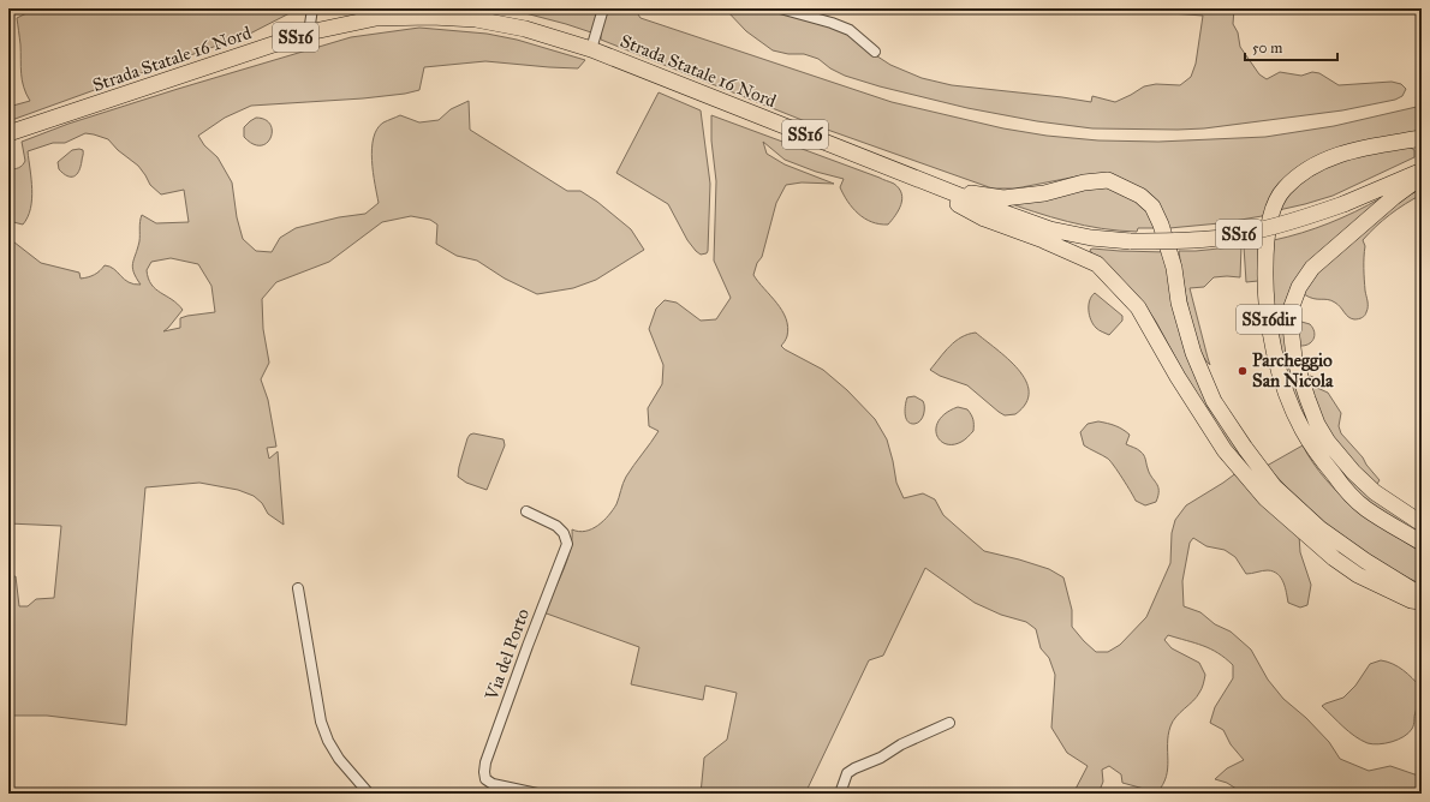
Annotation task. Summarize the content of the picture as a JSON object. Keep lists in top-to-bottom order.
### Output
{
  "streets": {
    "main road": ["SS16", "Strada Statale 16 Nord", "SS16dir"],
    "street": ["Via del Porto"]
  },
  "places": ["Parcheggio San Nicola"],
  "scale_bar": "50 m"
}
